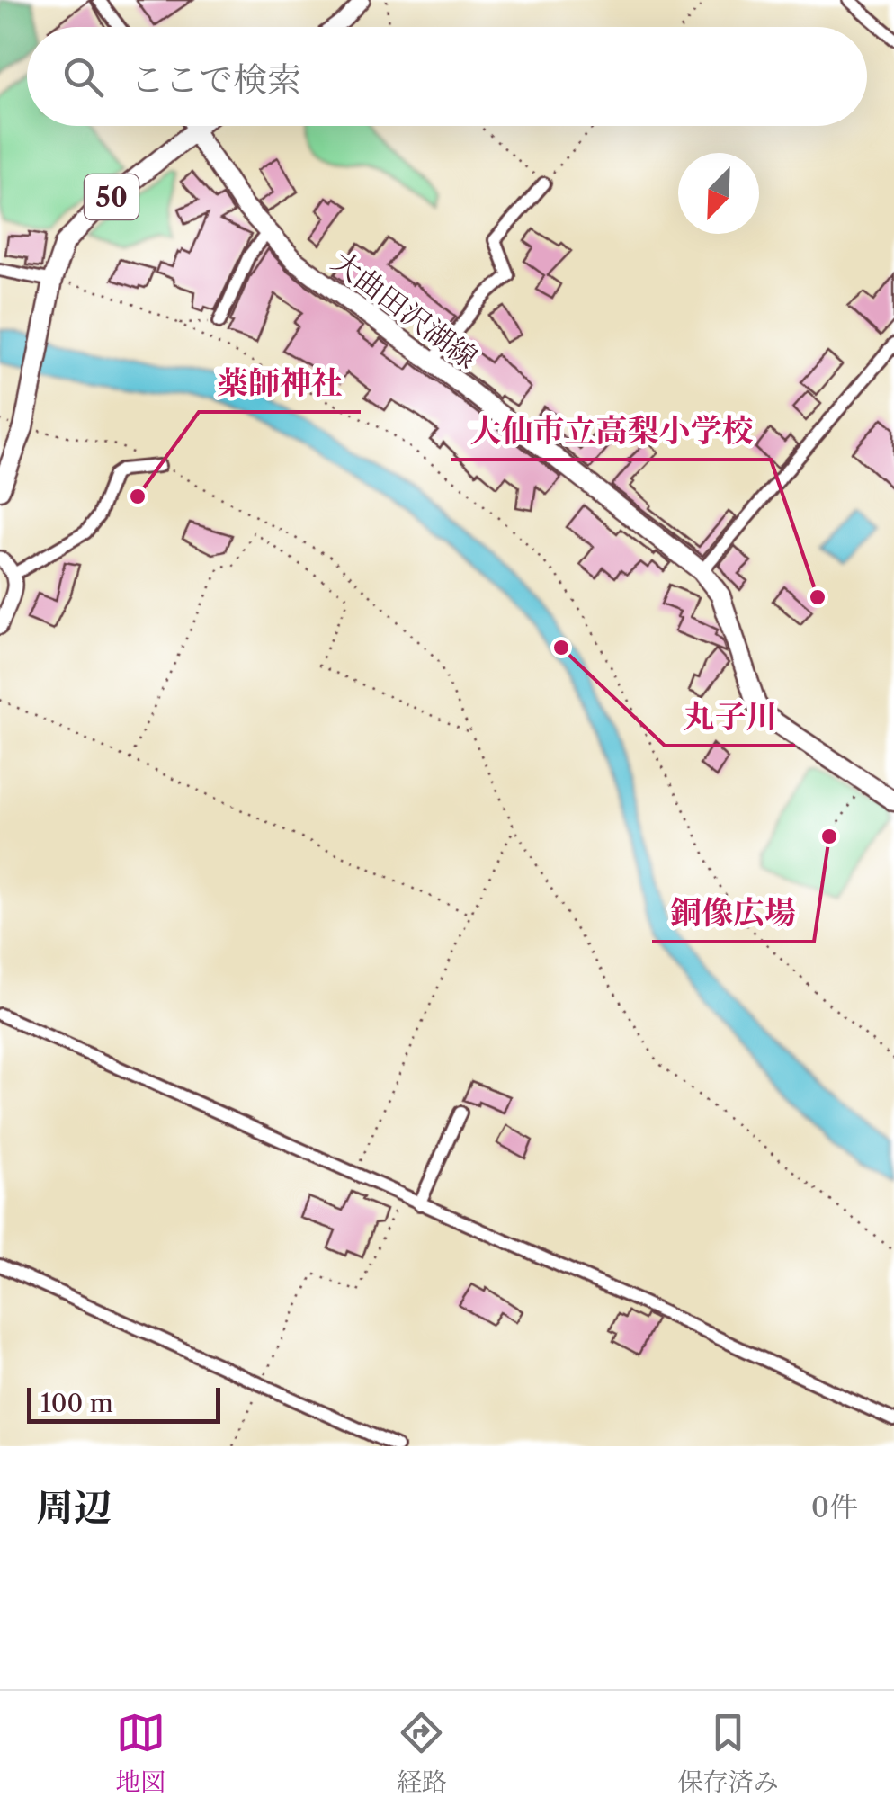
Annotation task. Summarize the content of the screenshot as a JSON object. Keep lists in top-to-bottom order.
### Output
{
  "streets": {
    "main road": ["50", "大曲田沢湖線"]
  },
  "crossings": [
    ["50", "大曲田沢湖線"]
  ],
  "places": [
    "薬師神社",
    "大仙市立高梨小学校",
    "丸子川",
    "銅像広場"
  ],
  "scale_bar": "100 m",
  "north": "bottom left",
  "page": {
    "search": "ここで検索",
    "scale": "100 m",
    "heading": ["周辺", "0件"],
    "nav": ["地図", "経路", "保存済み"]
  }
}
